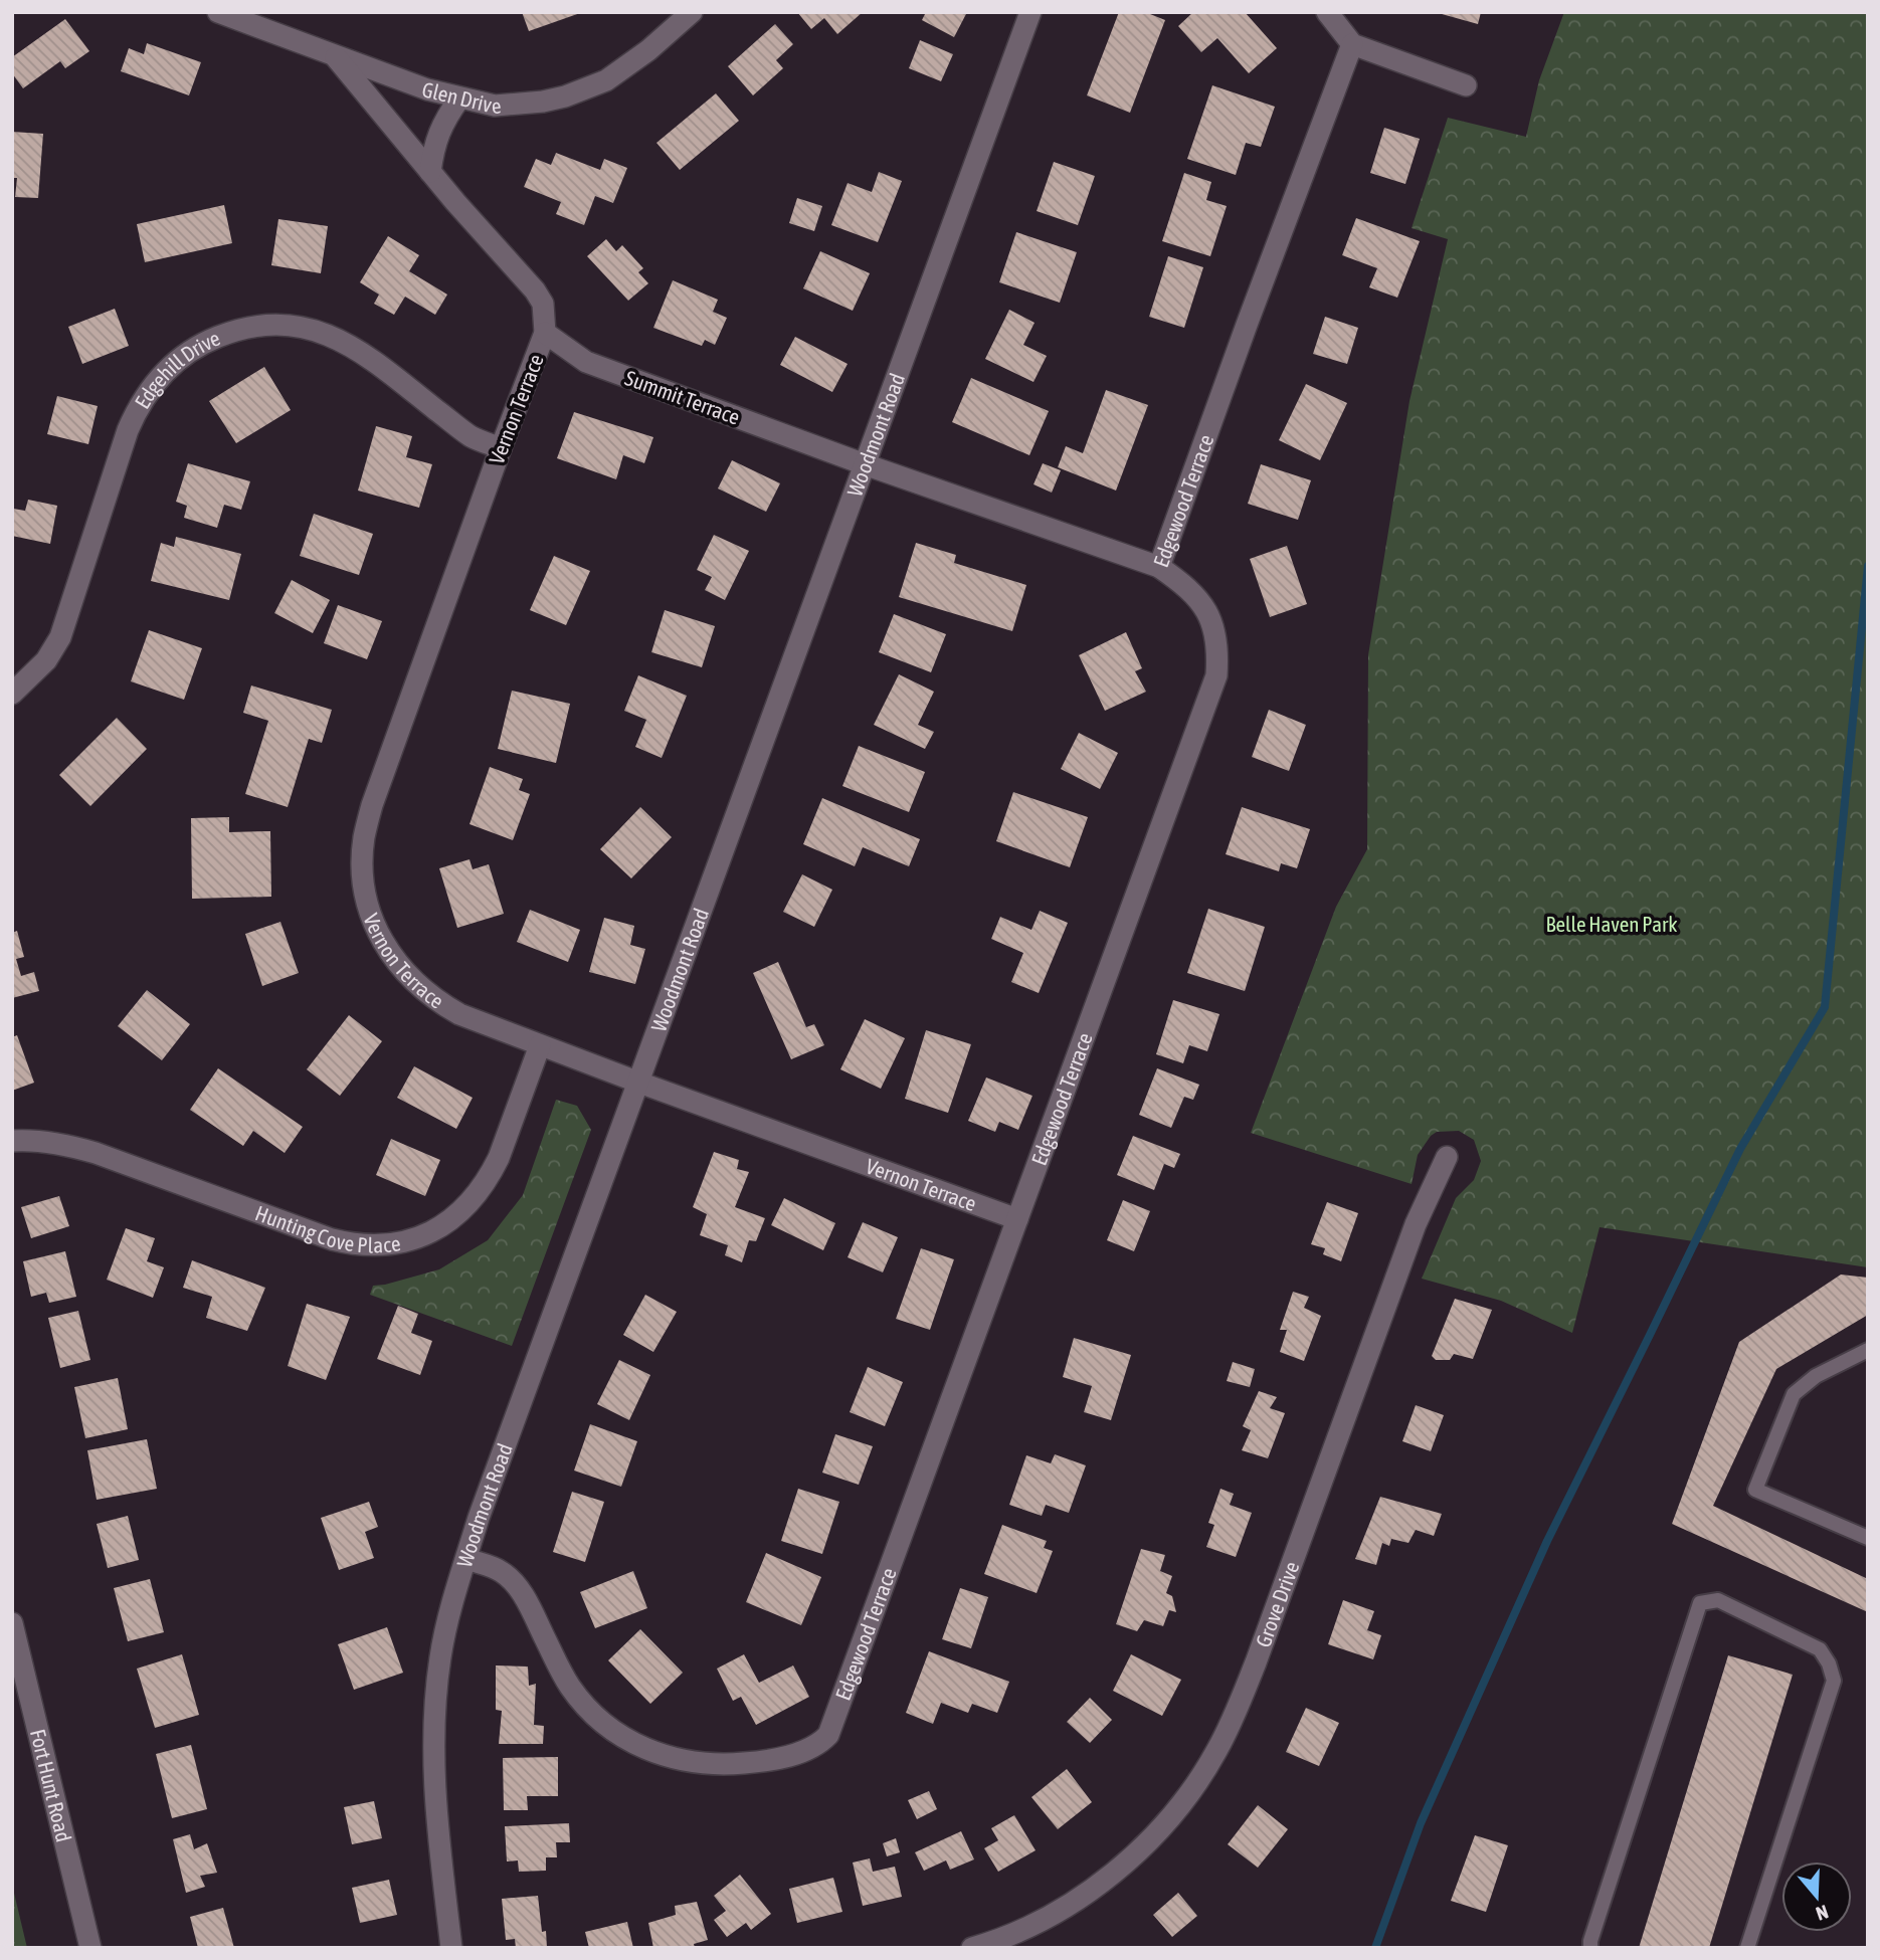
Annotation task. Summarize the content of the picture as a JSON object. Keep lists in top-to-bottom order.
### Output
{
  "streets": {
    "street": [
      "Glen Drive",
      "Edgehill Drive",
      "Summit Terrace",
      "Vernon Terrace",
      "Woodmont Road",
      "Edgewood Terrace",
      "Hunting Cove Place",
      "Grove Drive",
      "Fort Hunt Road"
    ]
  },
  "crossings": [
    ["Edgehill Drive", "Vernon Terrace"],
    ["Summit Terrace", "Vernon Terrace"],
    ["Summit Terrace", "Woodmont Road"],
    ["Summit Terrace", "Edgewood Terrace"],
    ["Vernon Terrace", "Woodmont Road"],
    ["Vernon Terrace", "Edgewood Terrace"],
    ["Vernon Terrace", "Hunting Cove Place"],
    ["Woodmont Road", "Edgewood Terrace"]
  ],
  "parks": ["Belle Haven Park"],
  "north": "bottom"
}
